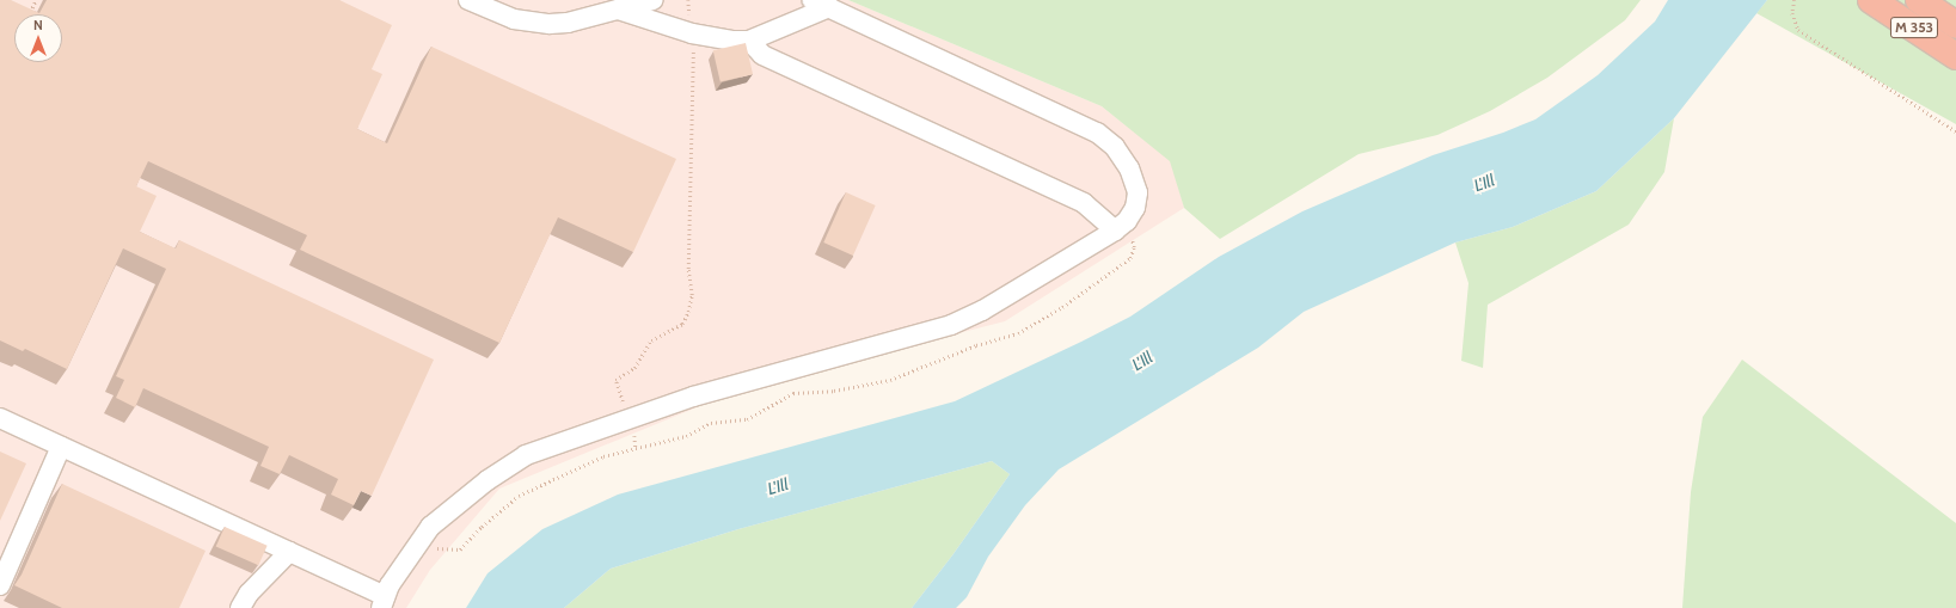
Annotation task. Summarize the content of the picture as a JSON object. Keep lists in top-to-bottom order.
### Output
{
  "streets": {
    "highway": ["M 353"]
  },
  "water": ["L'Ill"],
  "north": "top"
}
